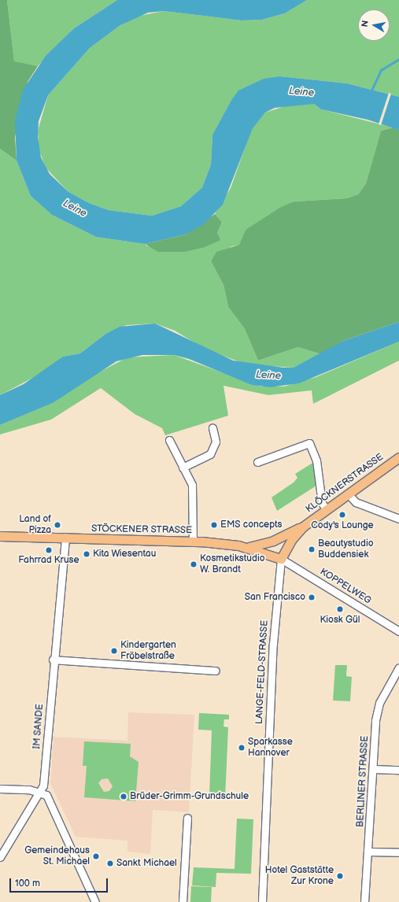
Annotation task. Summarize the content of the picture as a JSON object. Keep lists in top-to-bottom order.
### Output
{
  "streets": {
    "main road": ["KLÖCKNERSTRASSE", "STÖCKENER STRASSE", "LANGE-FELD-STRASSE"],
    "street": ["KOPPELWEG", "IM SANDE", "BERLINER STRASSE"]
  },
  "crossings": [
    ["KLÖCKNERSTRASSE", "LANGE-FELD-STRASSE"],
    ["STÖCKENER STRASSE", "KOPPELWEG"],
    ["STÖCKENER STRASSE", "LANGE-FELD-STRASSE"],
    ["STÖCKENER STRASSE", "IM SANDE"],
    ["KOPPELWEG", "LANGE-FELD-STRASSE"]
  ],
  "water": ["Leine"],
  "places": [
    "Cody's Lounge",
    "Land of Pizza",
    "EMS concepts",
    "Beautystudio Buddensiek",
    "Fahrrad Kruse",
    "Kita Wiesentau",
    "Kosmetikstudio W. Brandt",
    "San Francisco",
    "Kiosk Gül",
    "Kindergarten Fröbelstraße",
    "Sparkasse Hannover",
    "Brüder-Grimm-Grundschule",
    "Gemeindehaus St. Michael",
    "Sankt Michael",
    "Hotel Gaststätte Zur Krone"
  ],
  "scale_bar": "100 m",
  "north": "left"
}
